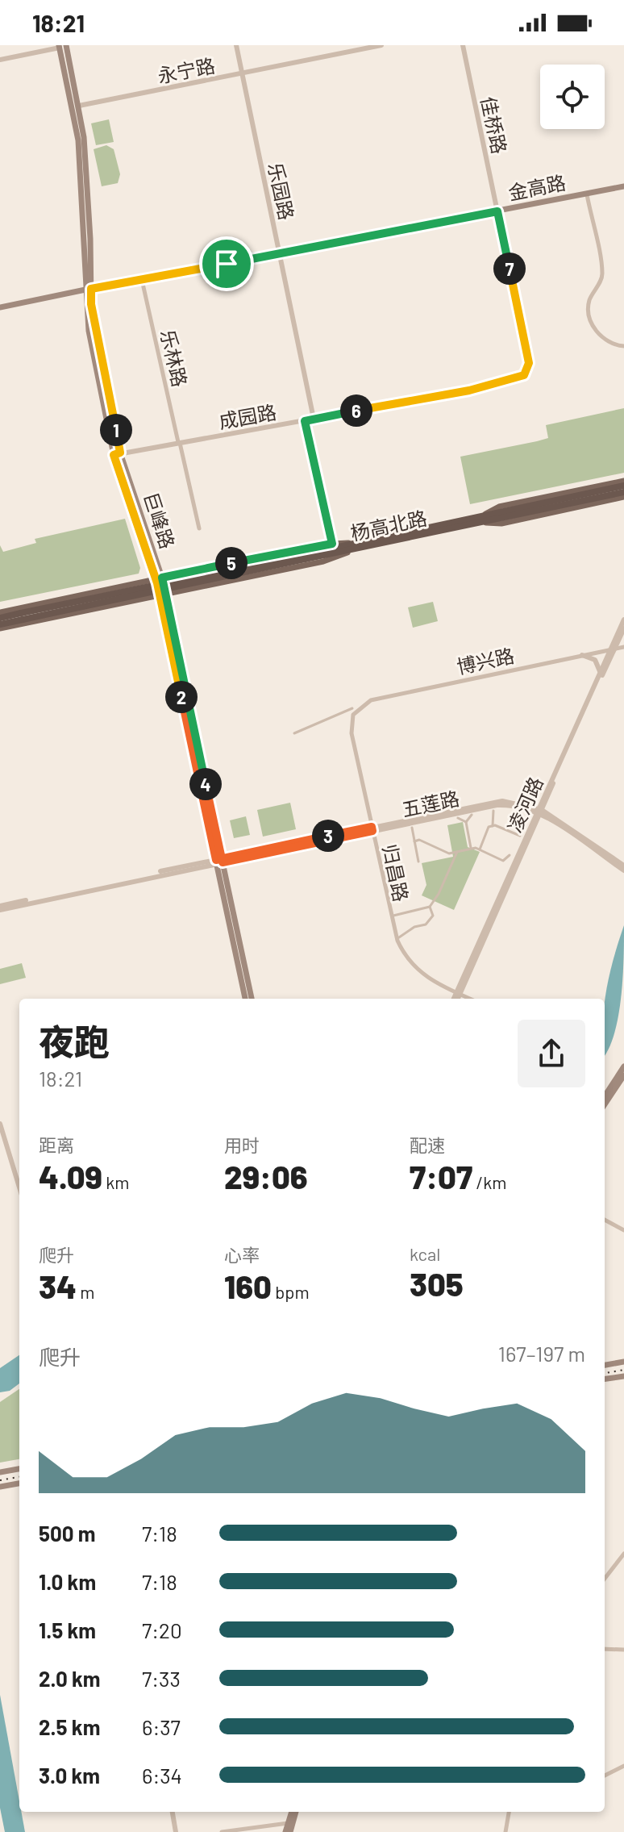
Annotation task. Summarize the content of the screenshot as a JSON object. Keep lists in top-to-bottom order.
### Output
{
  "streets": {
    "highway": ["杨高北路"],
    "main road": ["金高路", "巨峰路"],
    "street": [
      "永宁路",
      "佳桥路",
      "乐园路",
      "乐林路",
      "成园路",
      "博兴路",
      "五莲路",
      "凌河路",
      "归昌路"
    ]
  },
  "crossings": [
    ["永宁路", "乐园路"],
    ["永宁路", "巨峰路"],
    ["佳桥路", "金高路"],
    ["佳桥路", "成园路"],
    ["金高路", "乐园路"],
    ["金高路", "乐林路"],
    ["金高路", "巨峰路"],
    ["乐园路", "成园路"],
    ["乐林路", "成园路"],
    ["成园路", "巨峰路"],
    ["巨峰路", "五莲路"],
    ["博兴路", "凌河路"],
    ["博兴路", "归昌路"],
    ["五莲路", "凌河路"],
    ["五莲路", "归昌路"],
    ["凌河路", "归昌路"]
  ],
  "page": {
    "status": "18:21",
    "pins": [
      "7",
      "6",
      "1",
      "5",
      "2",
      "4",
      "3"
    ],
    "heading": ["夜跑", "18:21"],
    "stats": [
      ["距离", "4.09 km"],
      ["用时", "29:06"],
      ["配速", "7:07 /km"],
      ["爬升", "34 m"],
      ["心率", "160 bpm"],
      ["kcal", "305"]
    ],
    "chart": ["爬升", "167–197 m"],
    "list": [
      {
        "name": "500 m",
        "note": "7:18"
      },
      {
        "name": "1.0 km",
        "note": "7:18"
      },
      {
        "name": "1.5 km",
        "note": "7:20"
      },
      {
        "name": "2.0 km",
        "note": "7:33"
      },
      {
        "name": "2.5 km",
        "note": "6:37"
      },
      {
        "name": "3.0 km",
        "note": "6:34"
      }
    ]
  }
}
